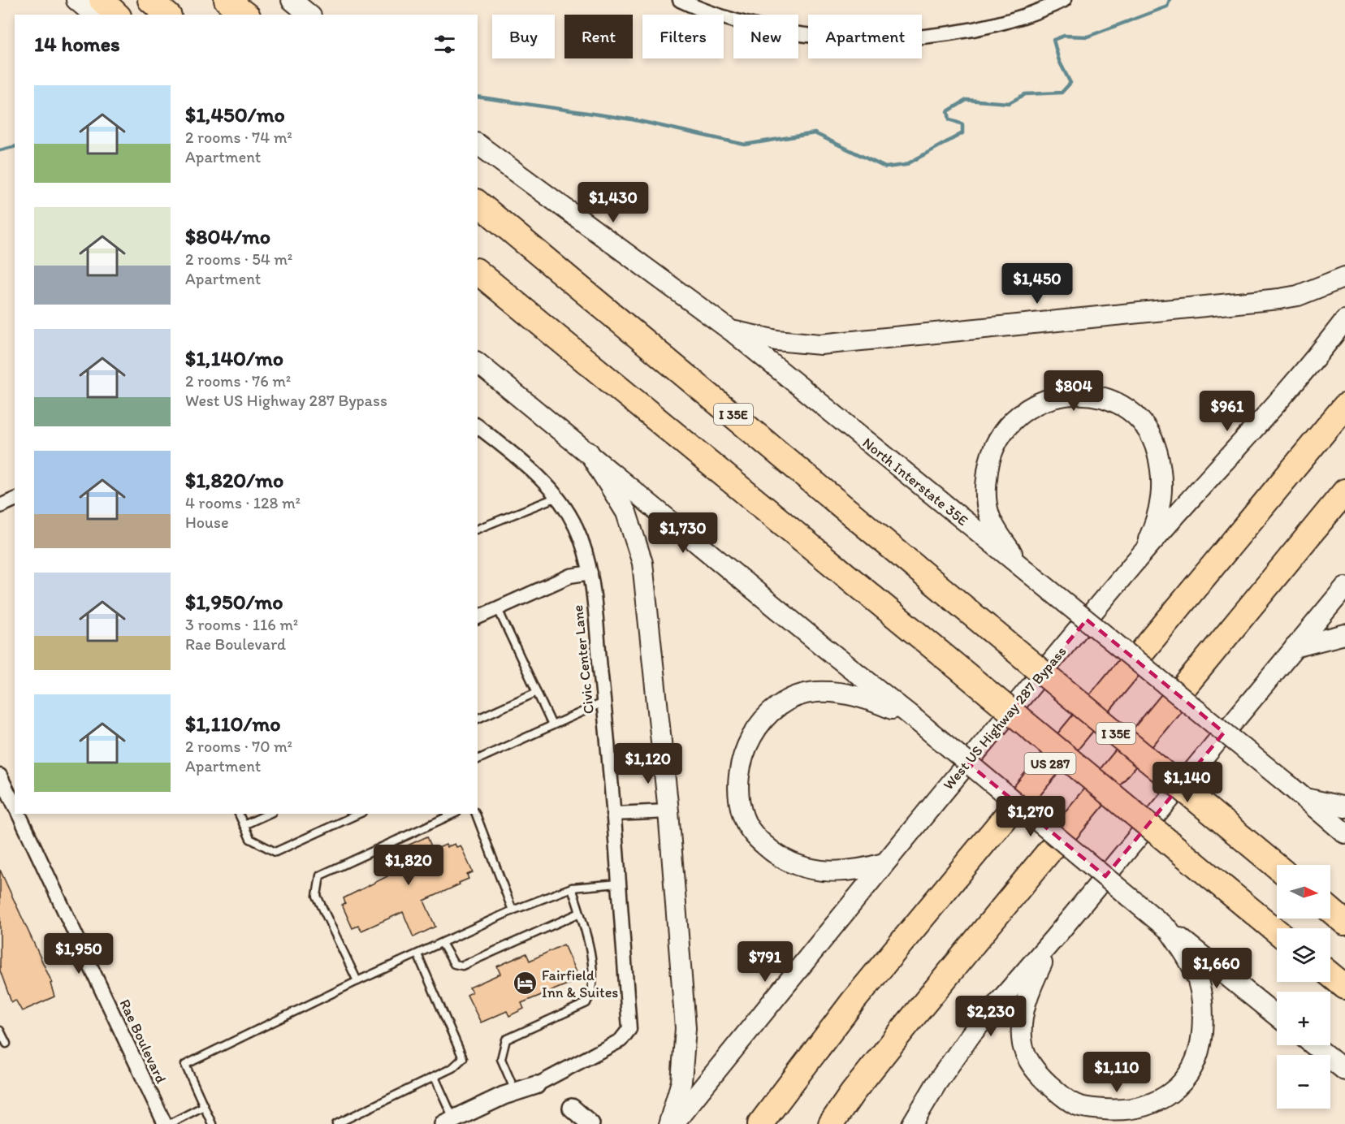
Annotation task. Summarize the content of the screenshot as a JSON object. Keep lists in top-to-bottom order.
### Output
{
  "streets": {
    "highway": ["I 35E", "US 287"],
    "main road": ["North Interstate 35E", "West US Highway 287 Bypass"],
    "street": ["Civic Center Lane", "Rae Boulevard"]
  },
  "places": {
    "hotel": ["Fairfield Inn & Suites"]
  },
  "north": "right",
  "page": {
    "chip": [
      "Buy",
      "Rent",
      "Filters",
      "New",
      "Apartment"
    ],
    "heading": "14 homes",
    "list": [
      {
        "name": "$1,450/mo",
        "note": "2 rooms · 74 m² · Apartment"
      },
      {
        "name": "$804/mo",
        "note": "2 rooms · 54 m² · Apartment"
      },
      {
        "name": "$1,140/mo",
        "note": "2 rooms · 76 m² · West US Highway 287 Bypass"
      },
      {
        "name": "$1,820/mo",
        "note": "4 rooms · 128 m² · House"
      },
      {
        "name": "$1,950/mo",
        "note": "3 rooms · 116 m² · Rae Boulevard"
      },
      {
        "name": "$1,110/mo",
        "note": "2 rooms · 70 m² · Apartment"
      }
    ],
    "price": [
      "$1,430",
      "$1,450",
      "$804",
      "$961",
      "$1,730",
      "$1,120",
      "$1,140",
      "$1,270",
      "$1,820",
      "$1,950",
      "$791",
      "$1,660",
      "$2,230",
      "$1,110"
    ],
    "map_buttons": ["+", "−"]
  }
}
